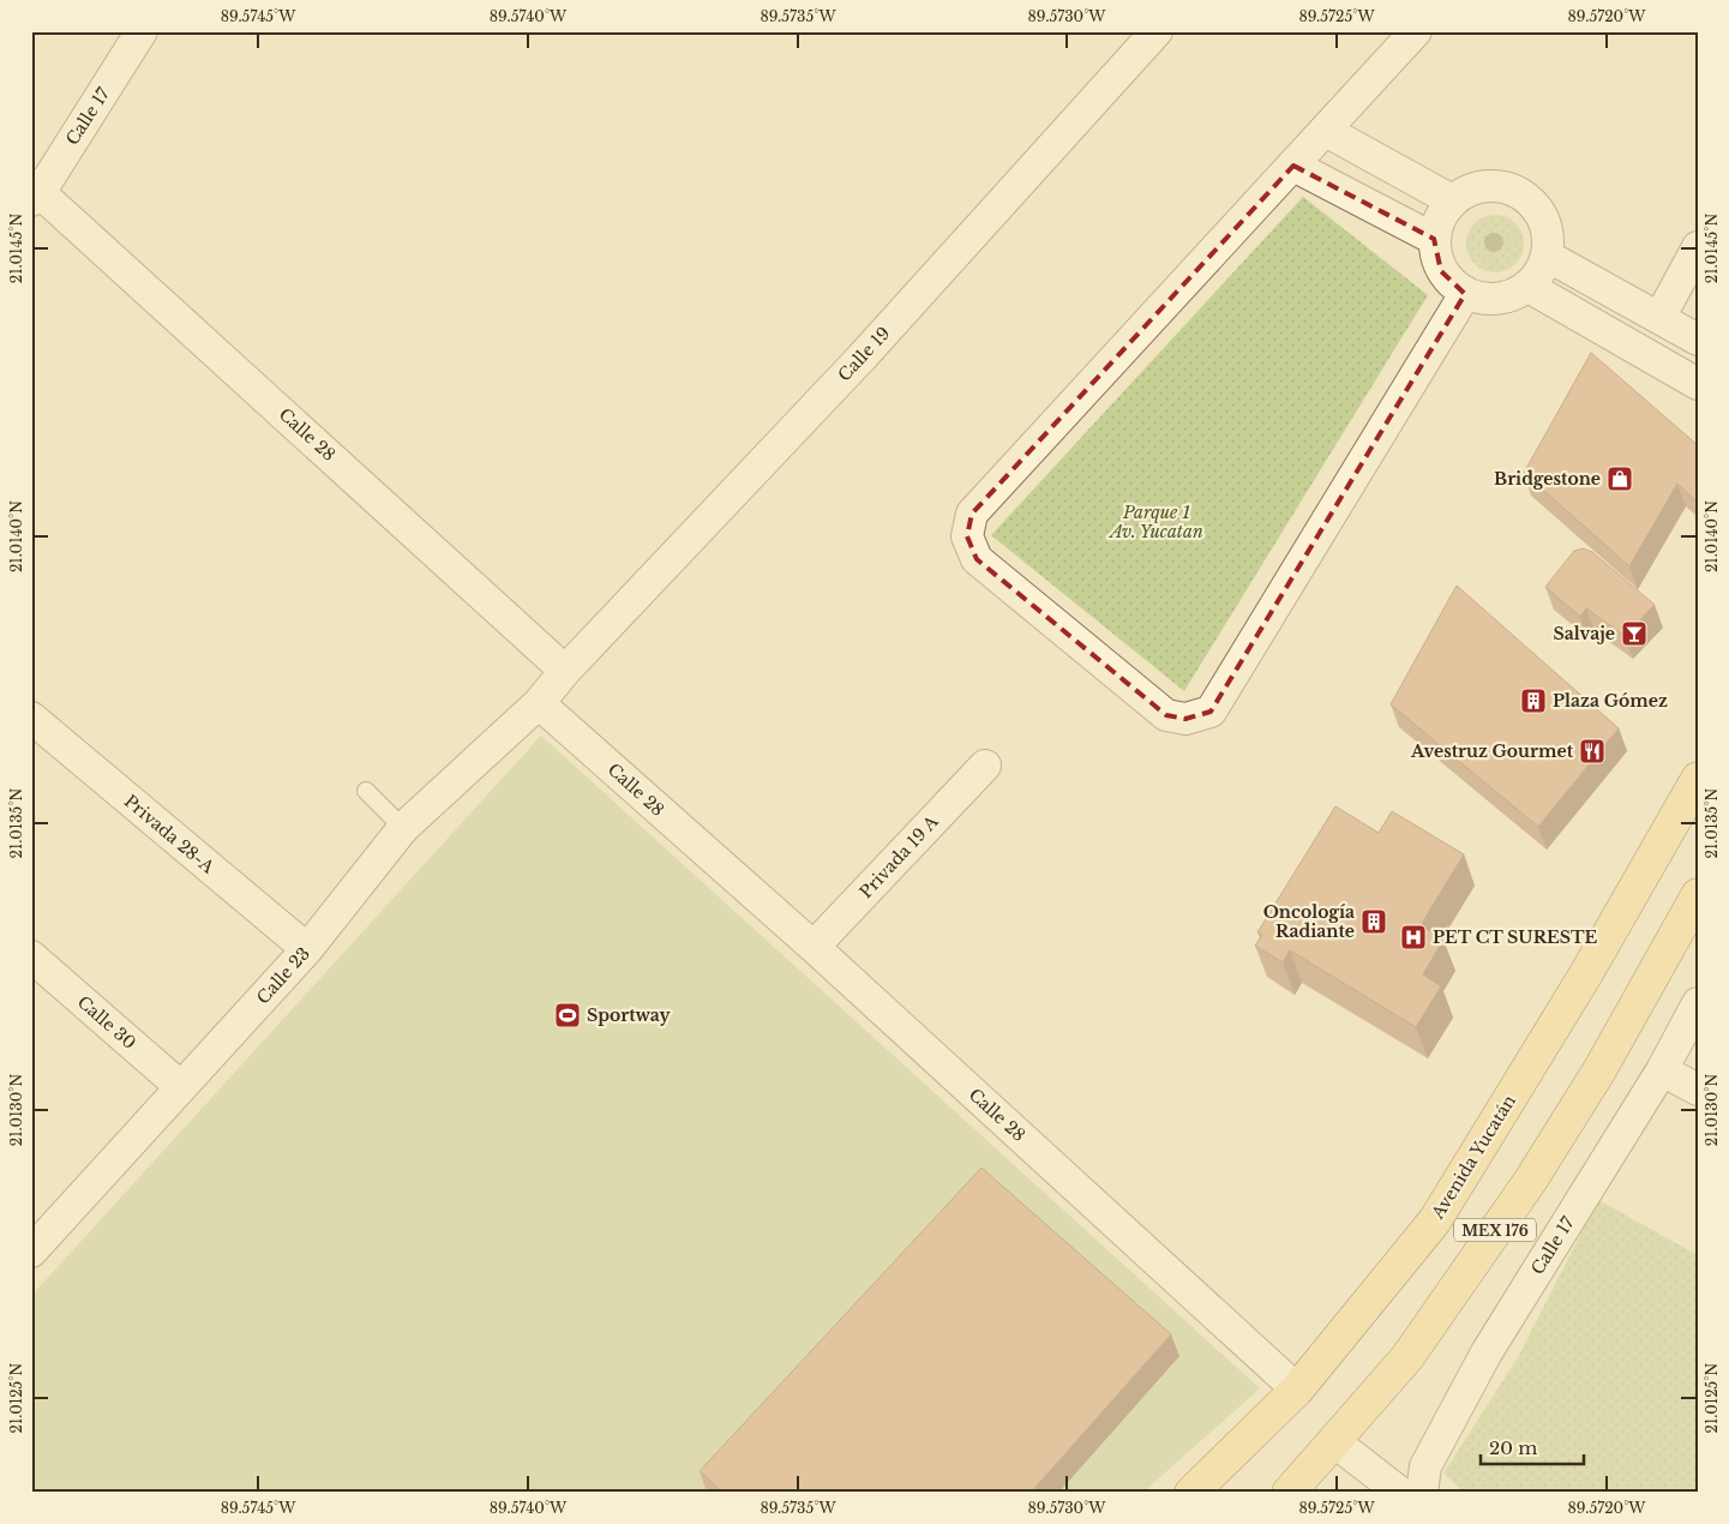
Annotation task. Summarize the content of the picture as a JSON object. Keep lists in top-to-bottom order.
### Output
{
  "streets": {
    "main road": ["Avenida Yucatán", "MEX 176"],
    "street": [
      "Calle 17",
      "Calle 19",
      "Calle 28",
      "Privada 28-A",
      "Privada 19 A",
      "Calle 23",
      "Calle 30"
    ]
  },
  "crossings": [
    ["Calle 17", "Calle 28"],
    ["Calle 19", "Calle 28"],
    ["Calle 28", "Privada 19 A"],
    ["Calle 28", "Calle 23"],
    ["Calle 28", "Avenida Yucatán"],
    ["Privada 28-A", "Calle 23"],
    ["Calle 23", "Calle 30"]
  ],
  "parks": ["Parque 1 Av. Yucatan"],
  "places": {
    "shop": ["Bridgestone"],
    "bar": ["Salvaje"],
    "building": ["Plaza Gómez", "Oncología Radiante"],
    "restaurant": ["Avestruz Gourmet"],
    "hospital": ["PET CT SURESTE"],
    "sports": ["Sportway"]
  },
  "scale_bar": "20 m",
  "coordinates": [
    "89.5745°W",
    "89.5740°W",
    "89.5735°W",
    "89.5730°W",
    "89.5725°W",
    "89.5720°W",
    "21.0145°N",
    "21.0140°N",
    "21.0135°N",
    "21.0130°N",
    "21.0125°N"
  ]
}
